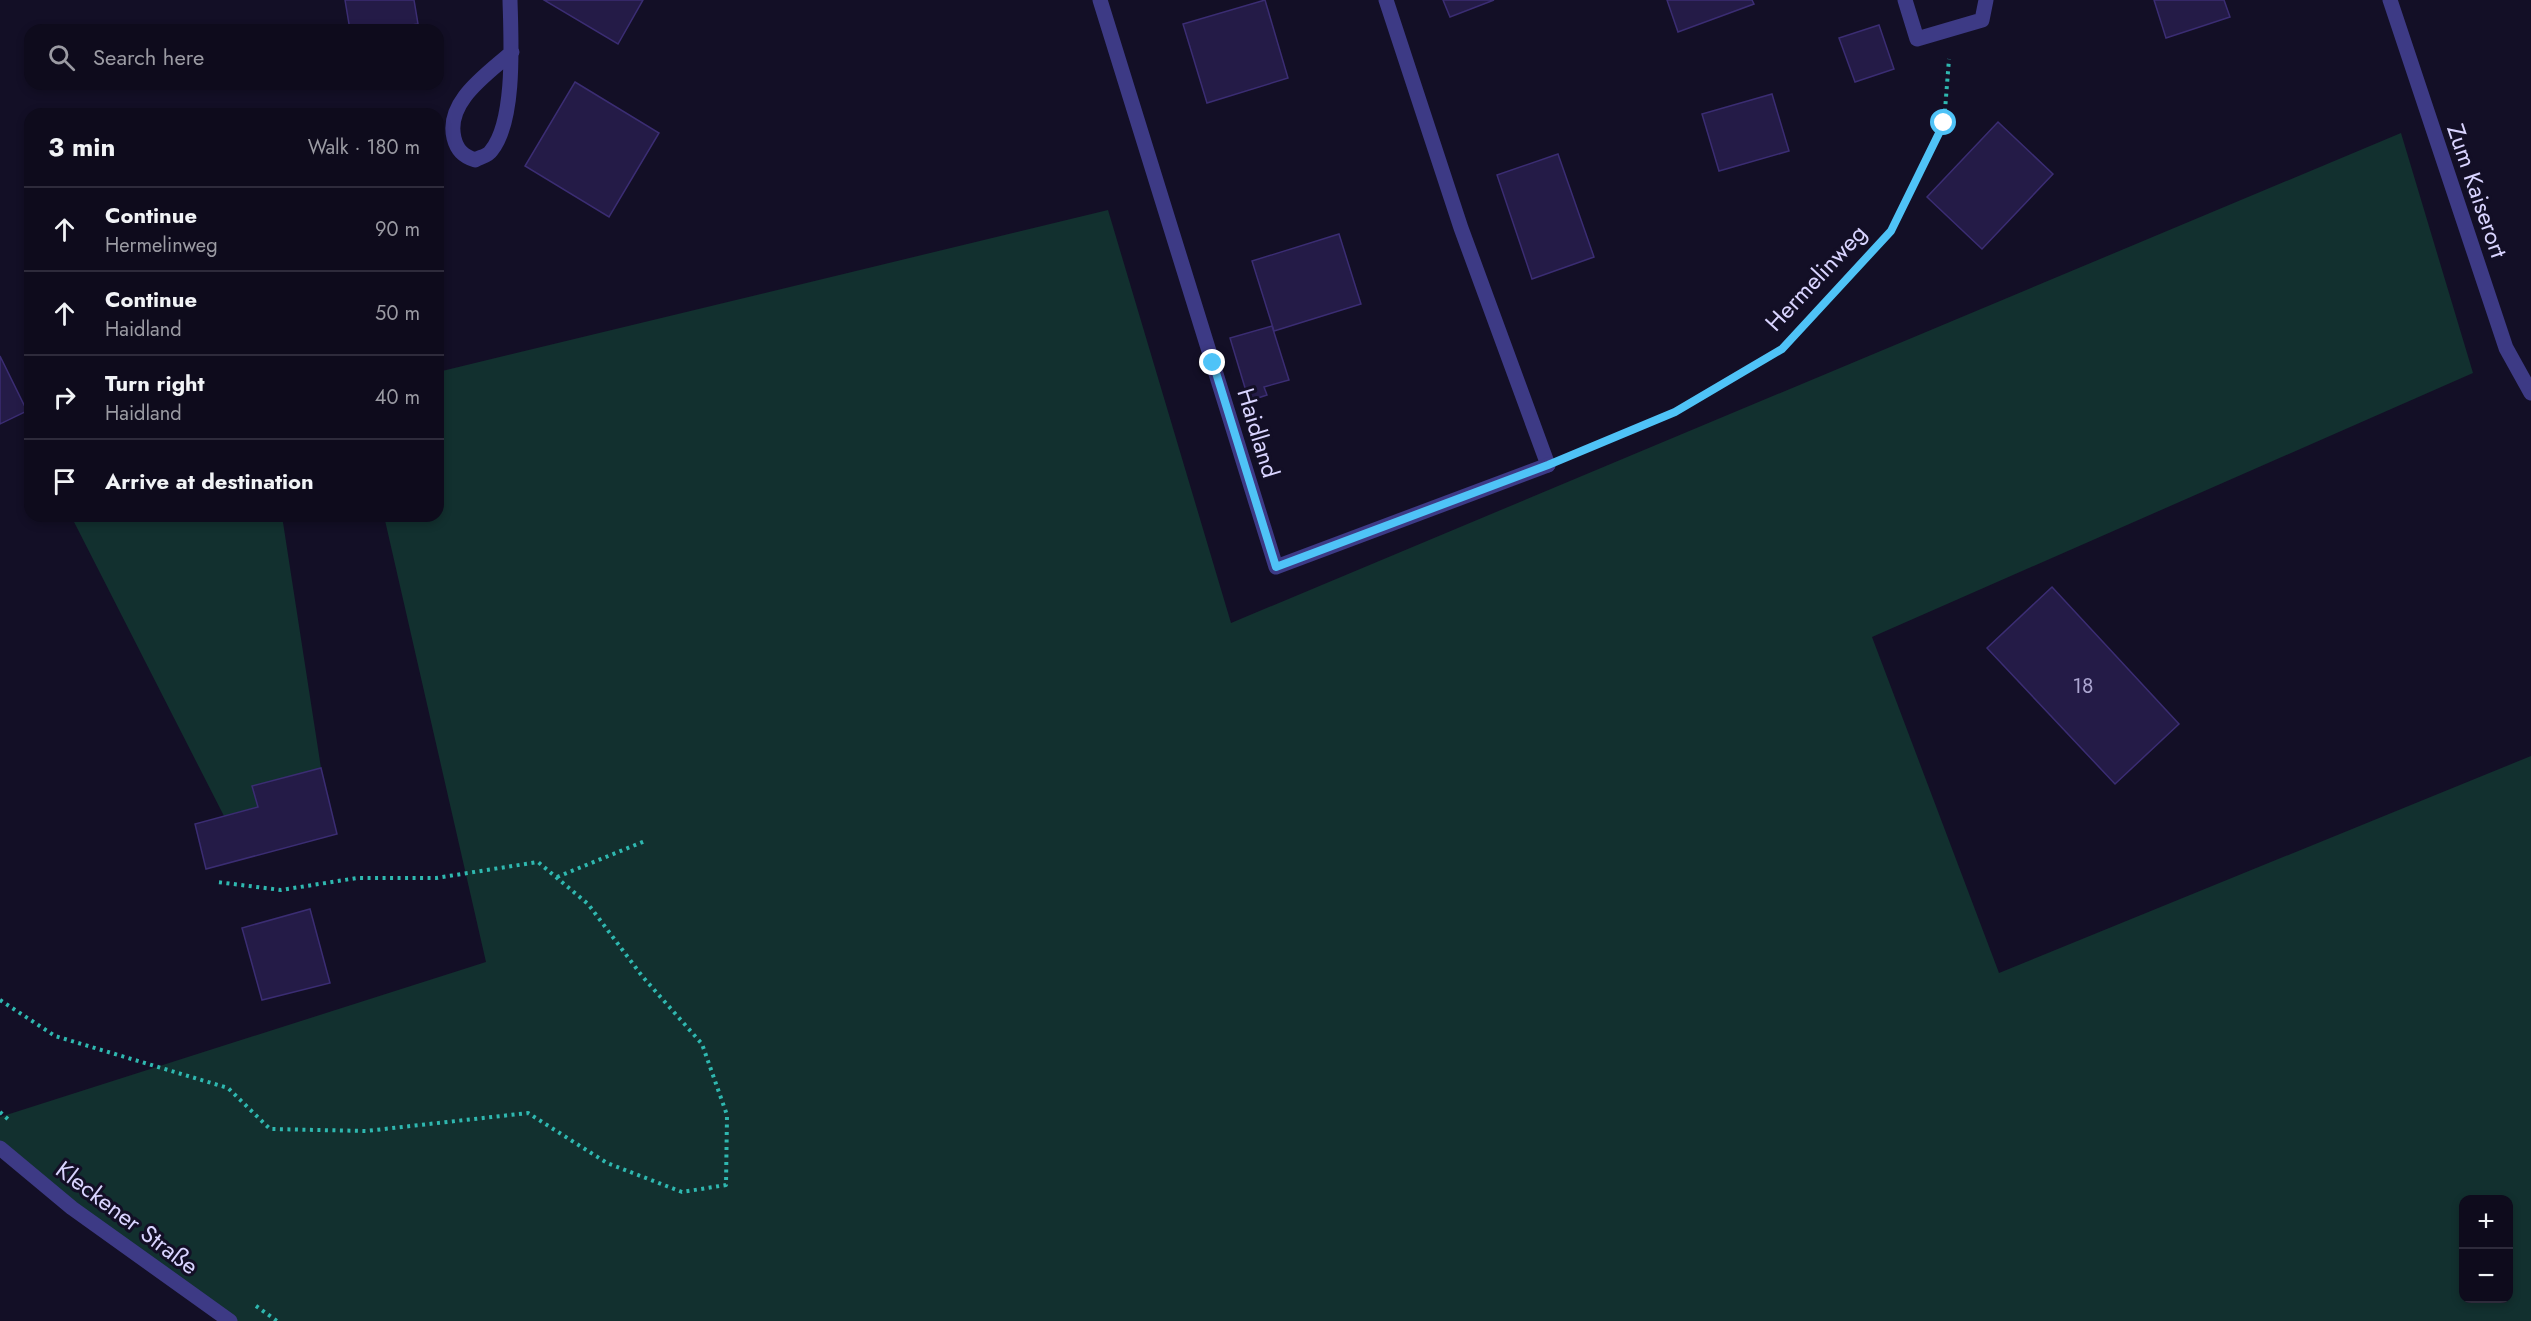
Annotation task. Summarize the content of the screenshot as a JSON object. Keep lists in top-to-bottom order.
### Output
{
  "streets": {
    "street": ["Zum Kaiserort", "Haidland", "Kleckener Straße"],
    "path": ["Hermelinweg"]
  },
  "crossings": [
    ["Hermelinweg", "Haidland"]
  ],
  "house_numbers": ["18"],
  "page": {
    "search": "Search here",
    "heading": ["3 min", "Walk · 180 m"],
    "list": [
      ["Continue", "Hermelinweg", "90 m"],
      ["Continue", "Haidland", "50 m"],
      ["Turn right", "Haidland", "40 m"],
      "Arrive at destination"
    ],
    "map_buttons": ["+", "−"]
  }
}
